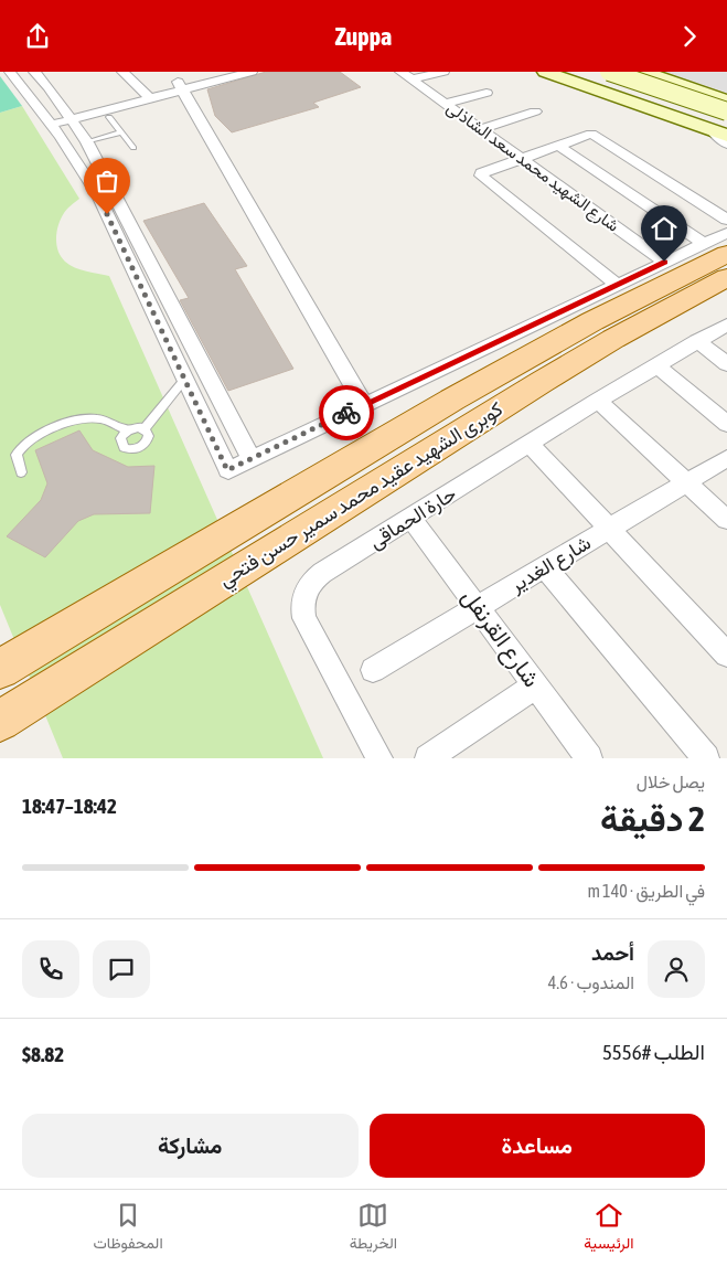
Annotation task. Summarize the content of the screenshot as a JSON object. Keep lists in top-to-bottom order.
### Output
{
  "streets": {
    "main road": ["كوبرى الشهيد عقيد محمد سمير حسن فتحي"],
    "street": [
      "شارع الشهيد محمد سعد الشاذلى",
      "حارة الحماقى",
      "شارع الغدير",
      "شارع القرنفل"
    ]
  },
  "crossings": [
    ["حارة الحماقى", "شارع القرنفل"],
    ["شارع الغدير", "شارع القرنفل"]
  ],
  "page": {
    "header": "Zuppa",
    "heading": ["2 دقيقة", "يصل خلال", "18:42–18:47"],
    "panel": [
      "أحمد",
      "المندوب · 4.6",
      "الطلب #5556",
      "$8.82"
    ],
    "bar": "في الطريق · 140 m",
    "buttons": ["مساعدة", "مشاركة"],
    "tabs": ["الرئيسية", "الخريطة", "المحفوظات"]
  }
}
